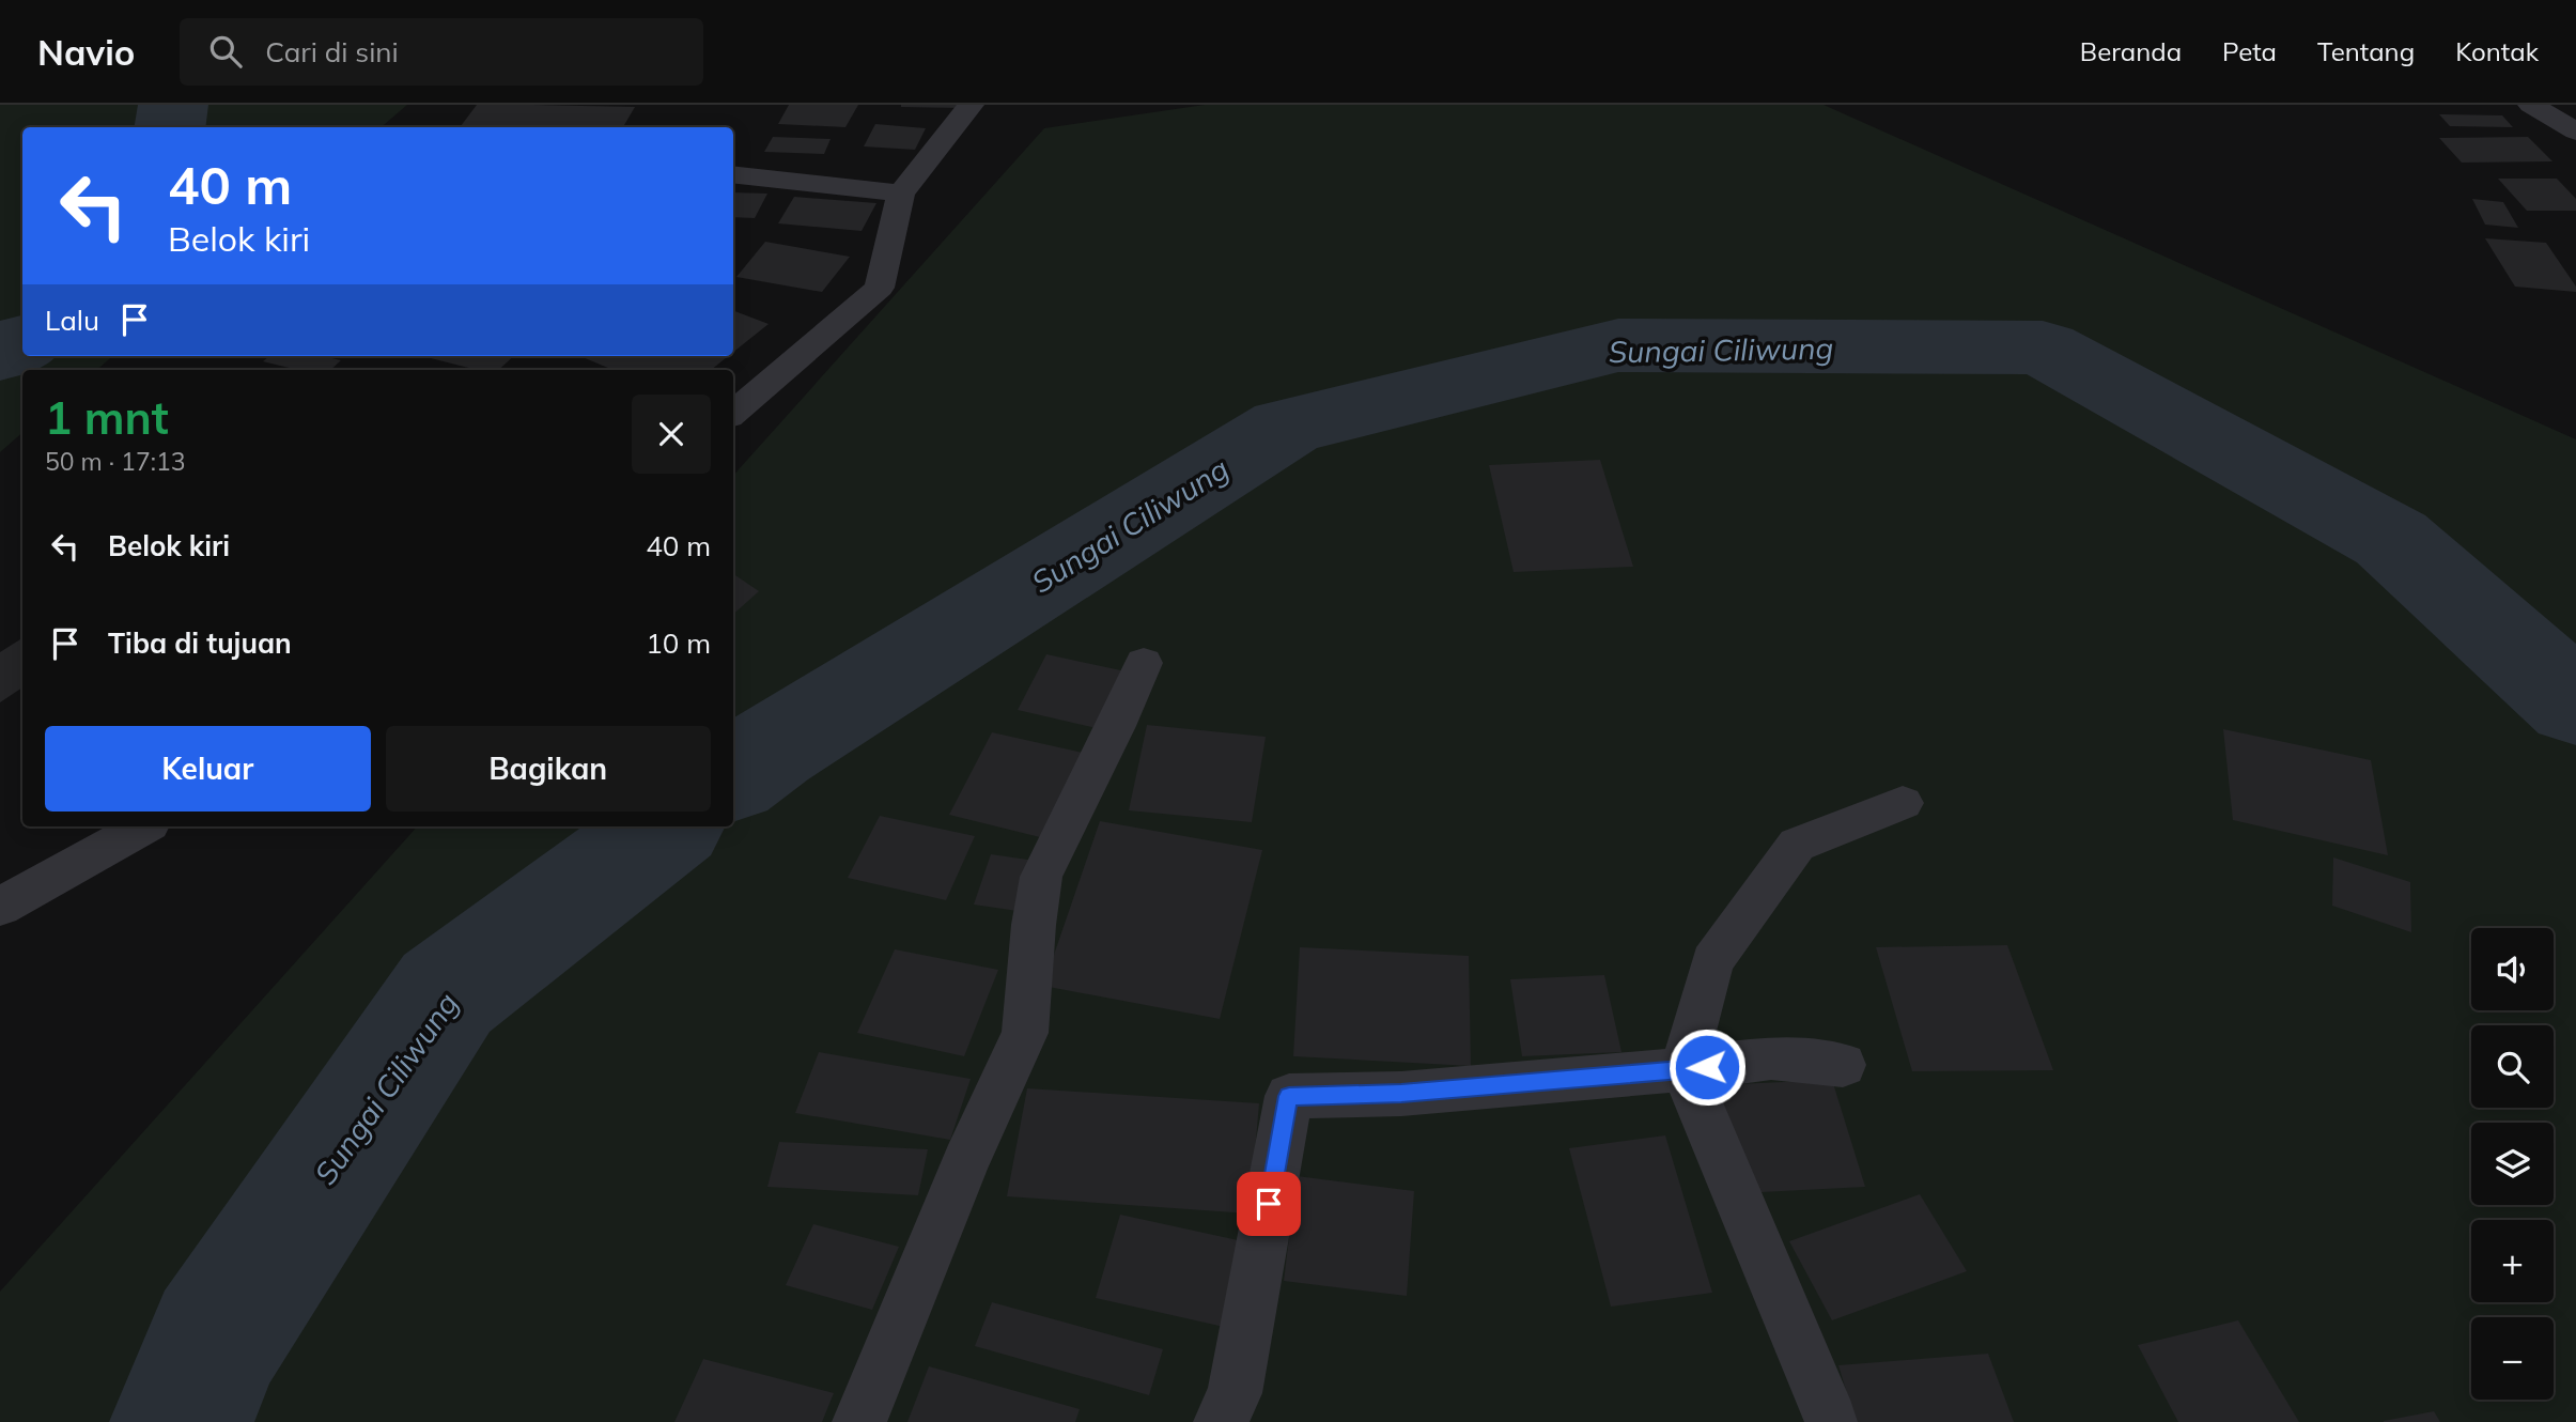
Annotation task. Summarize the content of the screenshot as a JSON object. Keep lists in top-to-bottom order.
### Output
{
  "water": ["Sungai Ciliwung"],
  "page": {
    "header": "Navio",
    "search": "Cari di sini",
    "nav": [
      "Beranda",
      "Peta",
      "Tentang",
      "Kontak"
    ],
    "turn": ["40 m", "Belok kiri"],
    "then": "Lalu",
    "heading": ["1 mnt", "50 m · 17:13"],
    "list": [
      {
        "name": "Belok kiri",
        "value": "40 m"
      },
      {
        "name": "Tiba di tujuan",
        "value": "10 m"
      }
    ],
    "buttons": ["Keluar", "Bagikan"],
    "map_buttons": ["+", "−"]
  }
}
